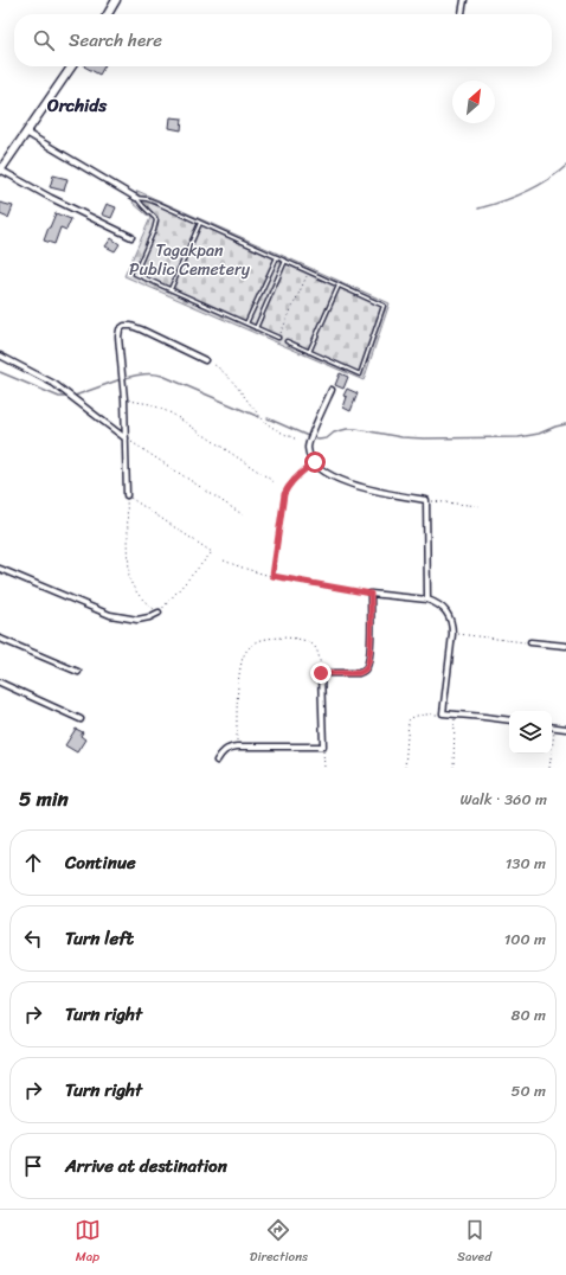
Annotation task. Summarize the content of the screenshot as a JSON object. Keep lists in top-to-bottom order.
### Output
{
  "districts": ["Orchids"],
  "parks": ["Tagakpan Public Cemetery"],
  "north": "top right",
  "page": {
    "search": "Search here",
    "heading": ["5 min", "Walk · 360 m"],
    "list": [
      ["Continue", "130 m"],
      ["Turn left", "100 m"],
      ["Turn right", "80 m"],
      ["Turn right", "50 m"],
      "Arrive at destination"
    ],
    "nav": ["Map", "Directions", "Saved"]
  }
}
